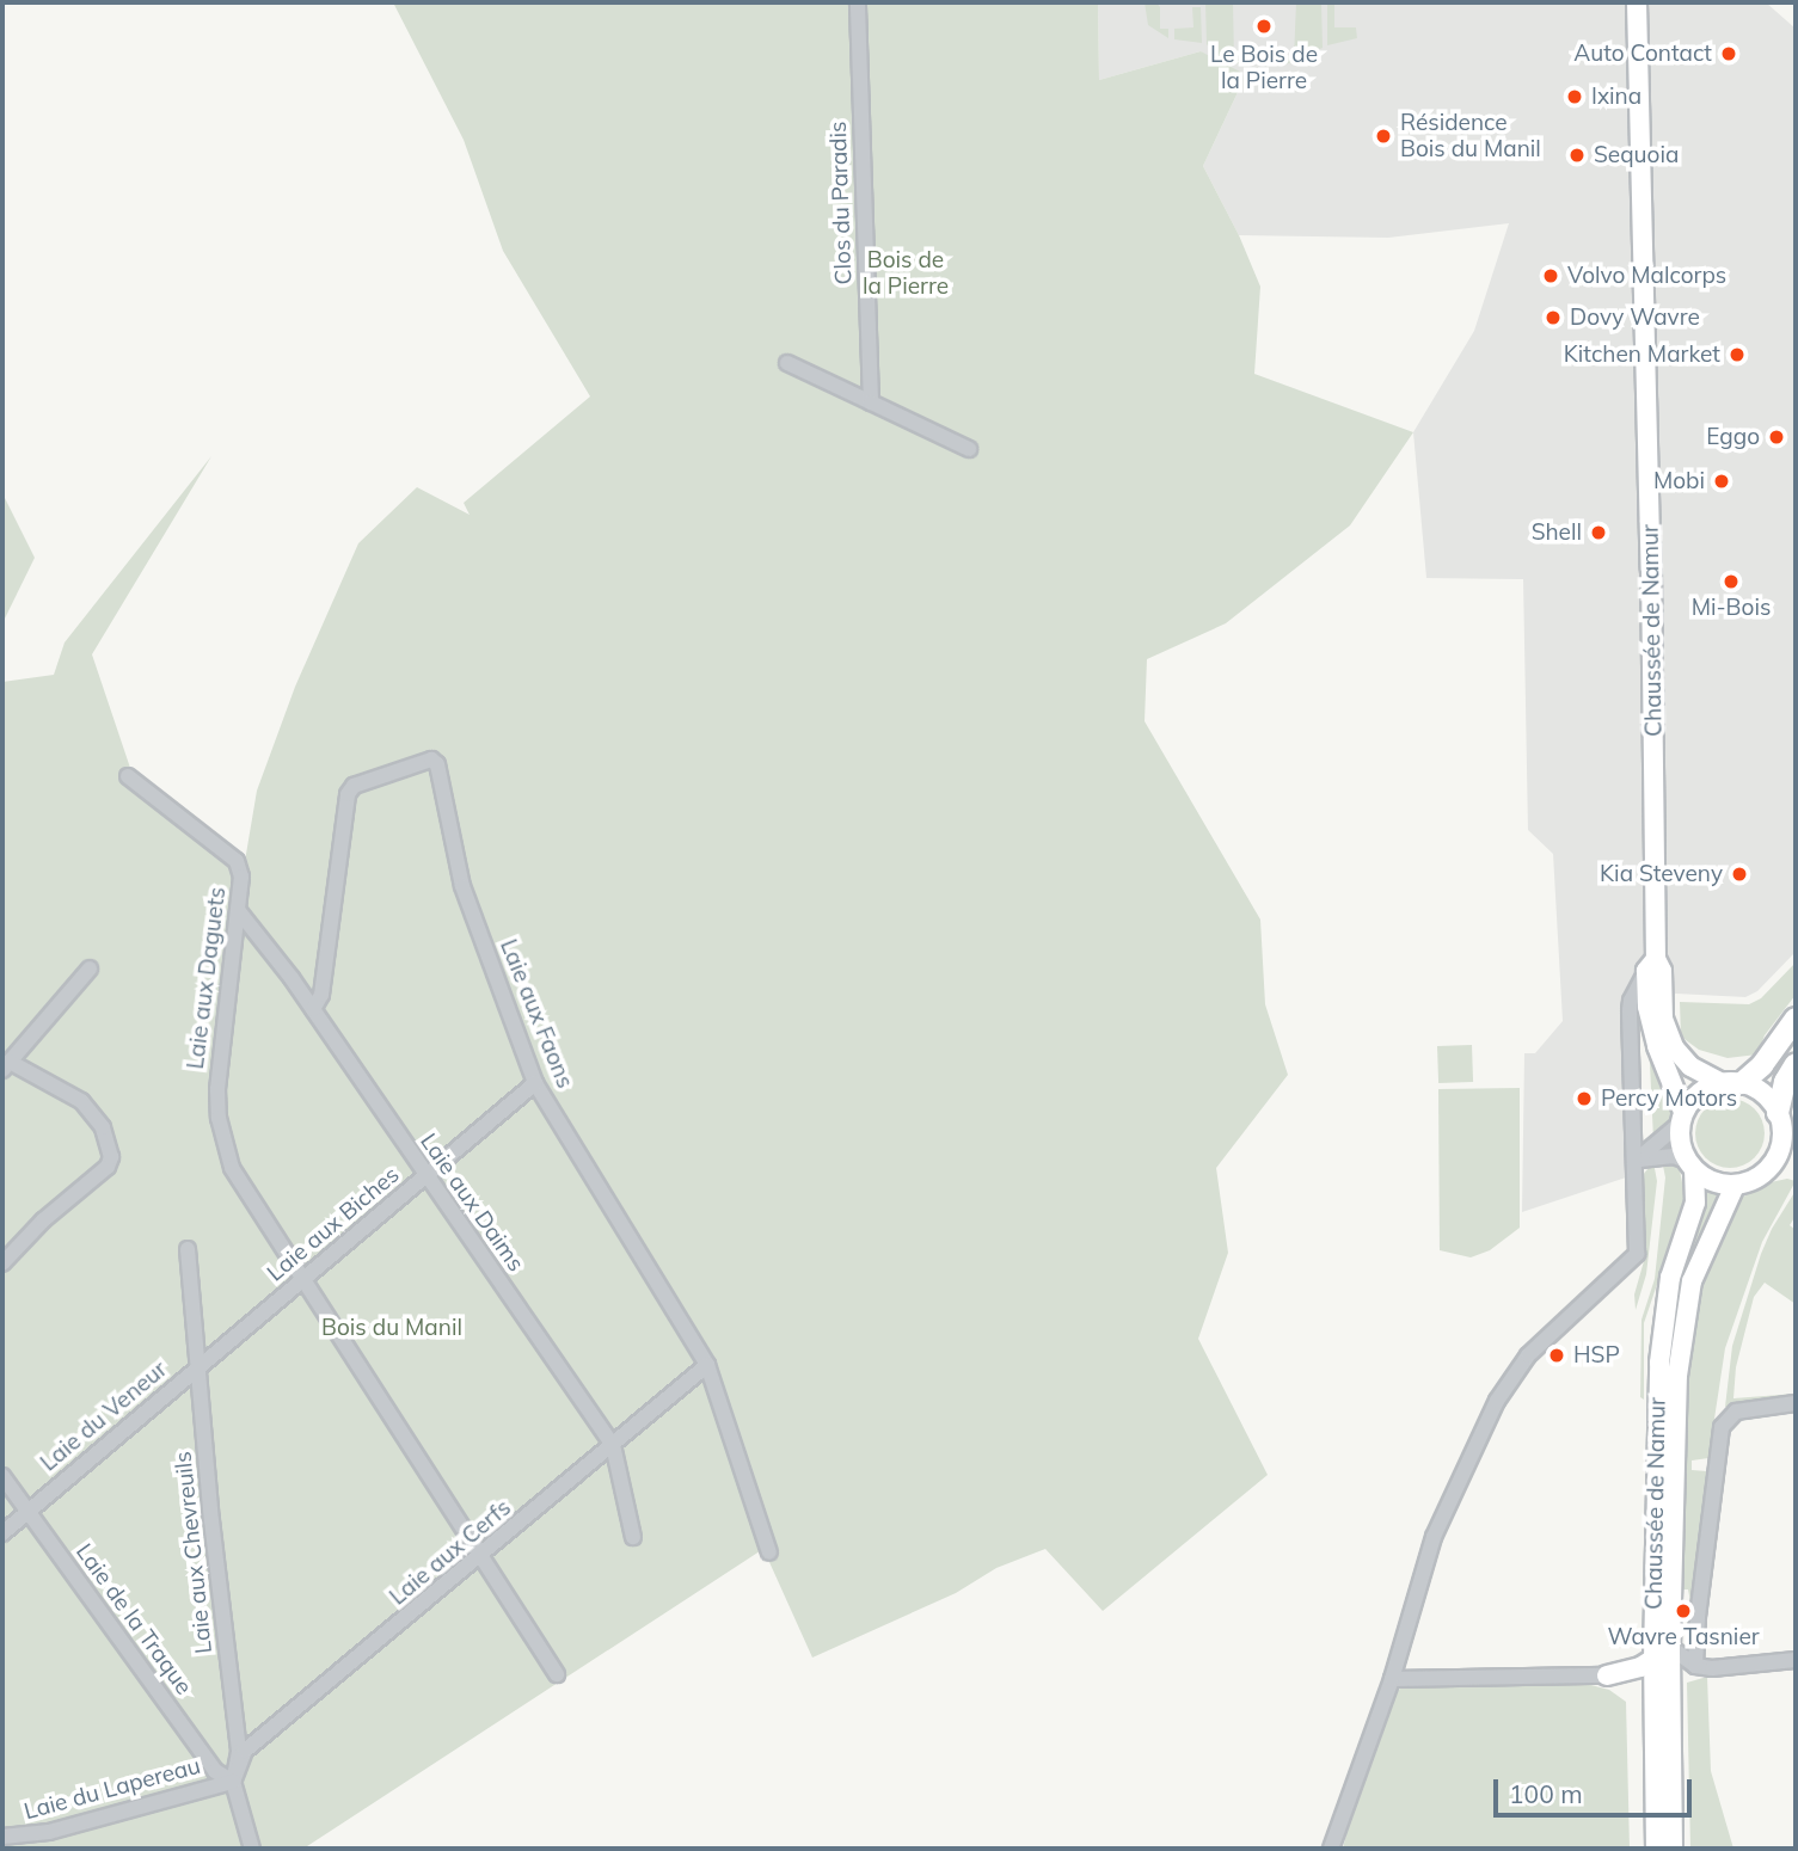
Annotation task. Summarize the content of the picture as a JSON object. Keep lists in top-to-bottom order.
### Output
{
  "streets": {
    "main road": ["Chaussée de Namur"],
    "street": [
      "Clos du Paradis",
      "Laie aux Daguets",
      "Laie aux Faons",
      "Laie aux Daims",
      "Laie aux Biches",
      "Laie du Veneur",
      "Laie aux Chevreuils",
      "Laie aux Cerfs",
      "Laie de la Traque",
      "Laie du Lapereau"
    ]
  },
  "crossings": [
    ["Laie aux Daguets", "Laie aux Daims"],
    ["Laie aux Daguets", "Laie aux Biches"],
    ["Laie aux Daguets", "Laie aux Cerfs"],
    ["Laie aux Faons", "Laie aux Daims"],
    ["Laie aux Faons", "Laie aux Biches"],
    ["Laie aux Faons", "Laie aux Cerfs"],
    ["Laie aux Daims", "Laie aux Biches"],
    ["Laie aux Daims", "Laie aux Cerfs"],
    ["Laie aux Biches", "Laie du Veneur"],
    ["Laie aux Biches", "Laie aux Chevreuils"],
    ["Laie du Veneur", "Laie aux Chevreuils"],
    ["Laie du Veneur", "Laie de la Traque"],
    ["Laie aux Chevreuils", "Laie aux Cerfs"],
    ["Laie aux Chevreuils", "Laie de la Traque"],
    ["Laie aux Chevreuils", "Laie du Lapereau"],
    ["Laie aux Cerfs", "Laie de la Traque"],
    ["Laie aux Cerfs", "Laie du Lapereau"],
    ["Laie de la Traque", "Laie du Lapereau"]
  ],
  "parks": ["Bois de la Pierre", "Bois du Manil"],
  "places": [
    "Le Bois de la Pierre",
    "Auto Contact",
    "Ixina",
    "Résidence Bois du Manil",
    "Sequoia",
    "Volvo Malcorps",
    "Dovy Wavre",
    "Kitchen Market",
    "Eggo",
    "Mobi",
    "Shell",
    "Mi-Bois",
    "Kia Steveny",
    "Percy Motors",
    "HSP",
    "Wavre Tasnier"
  ],
  "scale_bar": "100 m"
}
